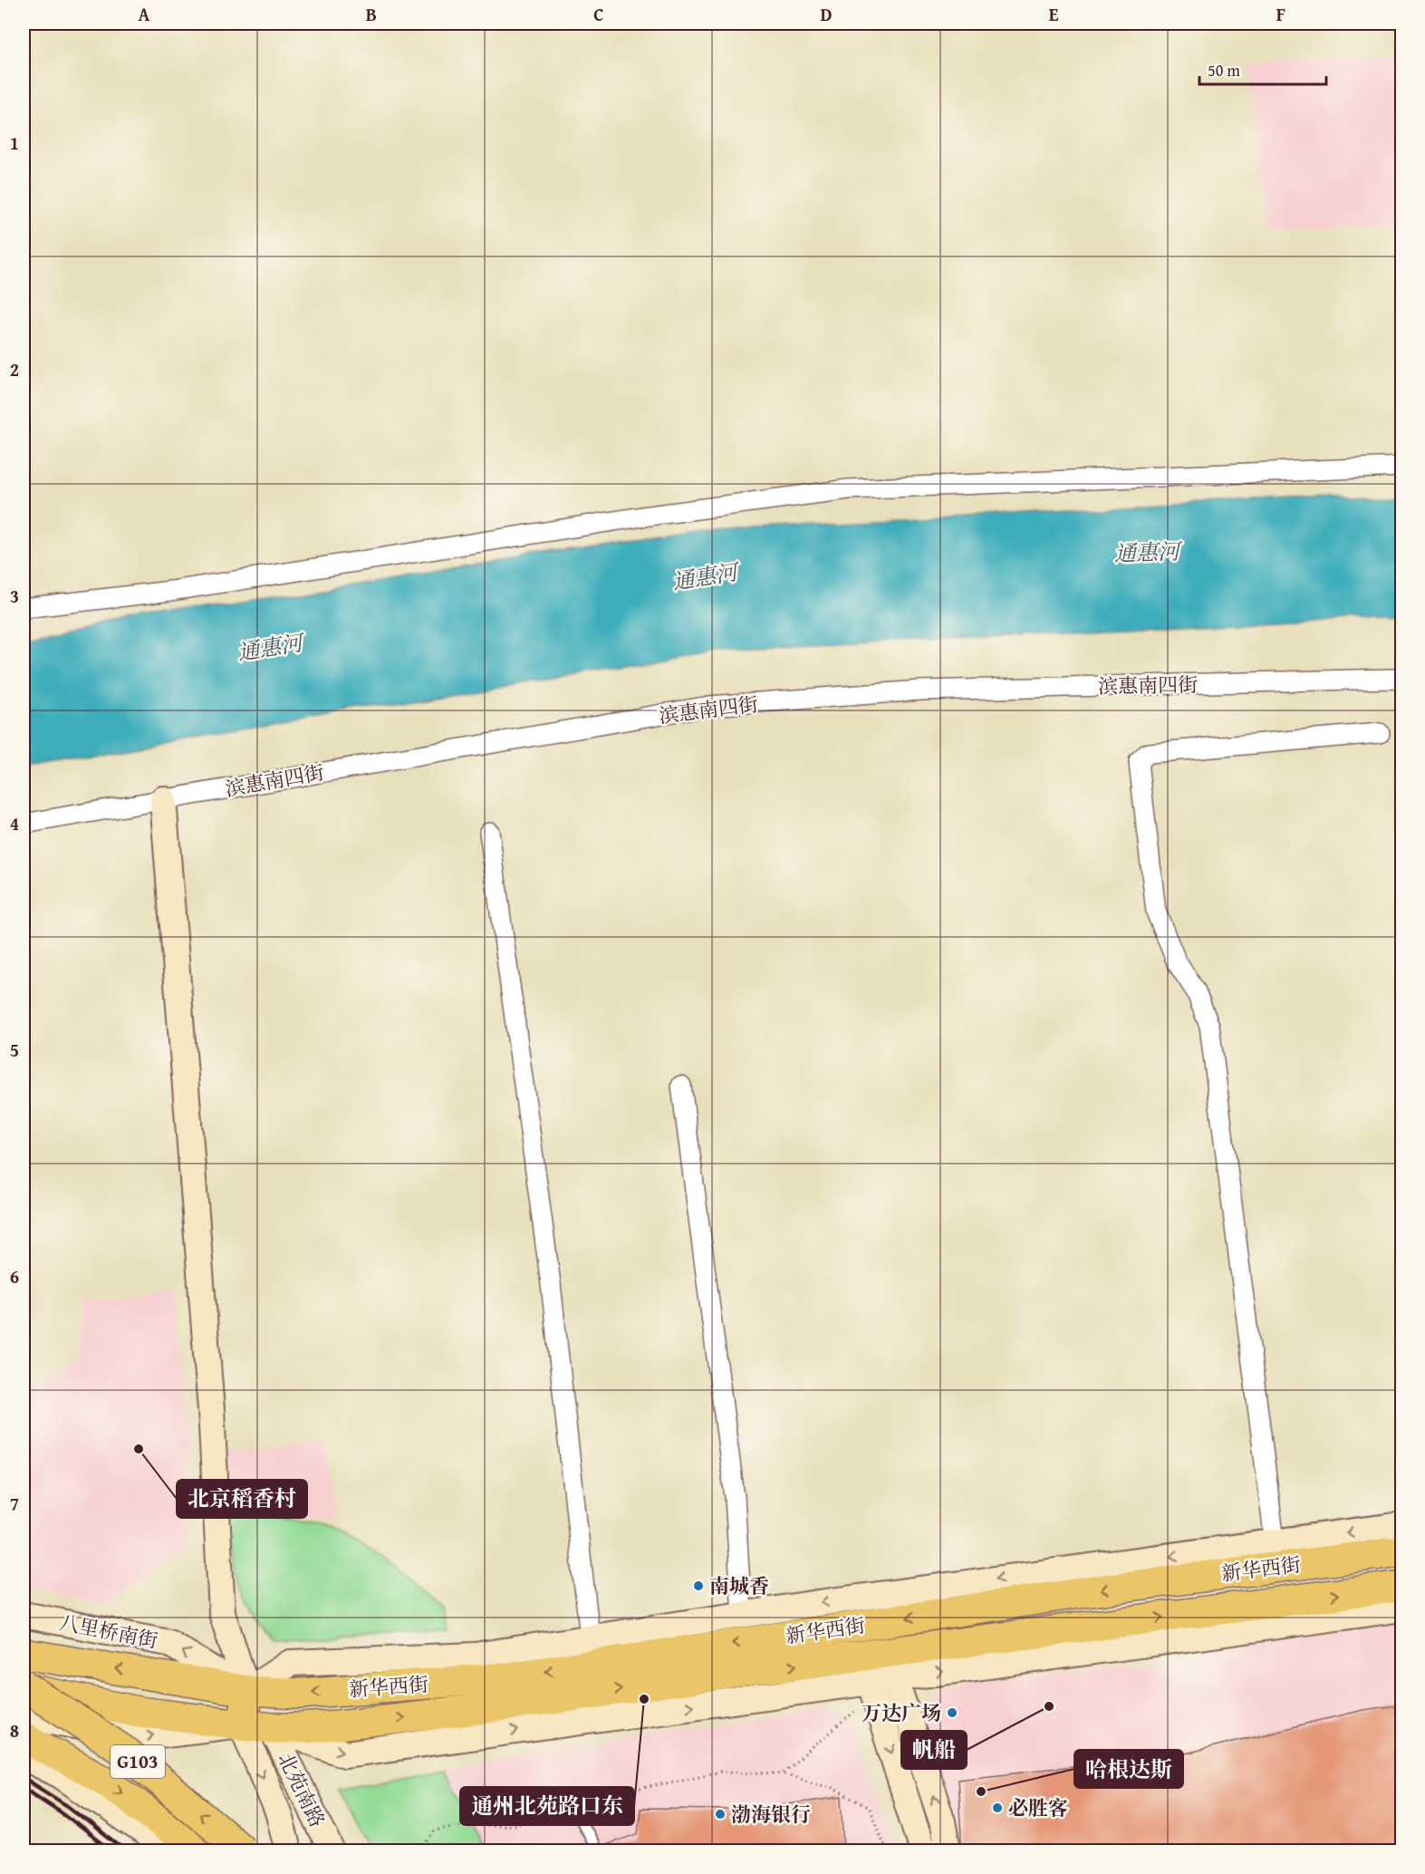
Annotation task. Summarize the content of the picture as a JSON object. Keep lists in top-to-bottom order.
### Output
{
  "streets": {
    "main road": ["新华西街", "G103"],
    "street": ["滨惠南四街", "八里桥南街", "北苑南路"]
  },
  "crossings": [
    ["新华西街", "八里桥南街"],
    ["新华西街", "G103"],
    ["新华西街", "北苑南路"]
  ],
  "water": ["通惠河"],
  "places": [
    "北京稻香村",
    "南城香",
    "通州北苑路口东",
    "帆船",
    "万达广场",
    "哈根达斯",
    "必胜客",
    "渤海银行"
  ],
  "scale_bar": "50 m",
  "grid": {
    "columns": [
      "A",
      "B",
      "C",
      "D",
      "E",
      "F"
    ],
    "rows": [
      "1",
      "2",
      "3",
      "4",
      "5",
      "6",
      "7",
      "8"
    ]
  }
}
